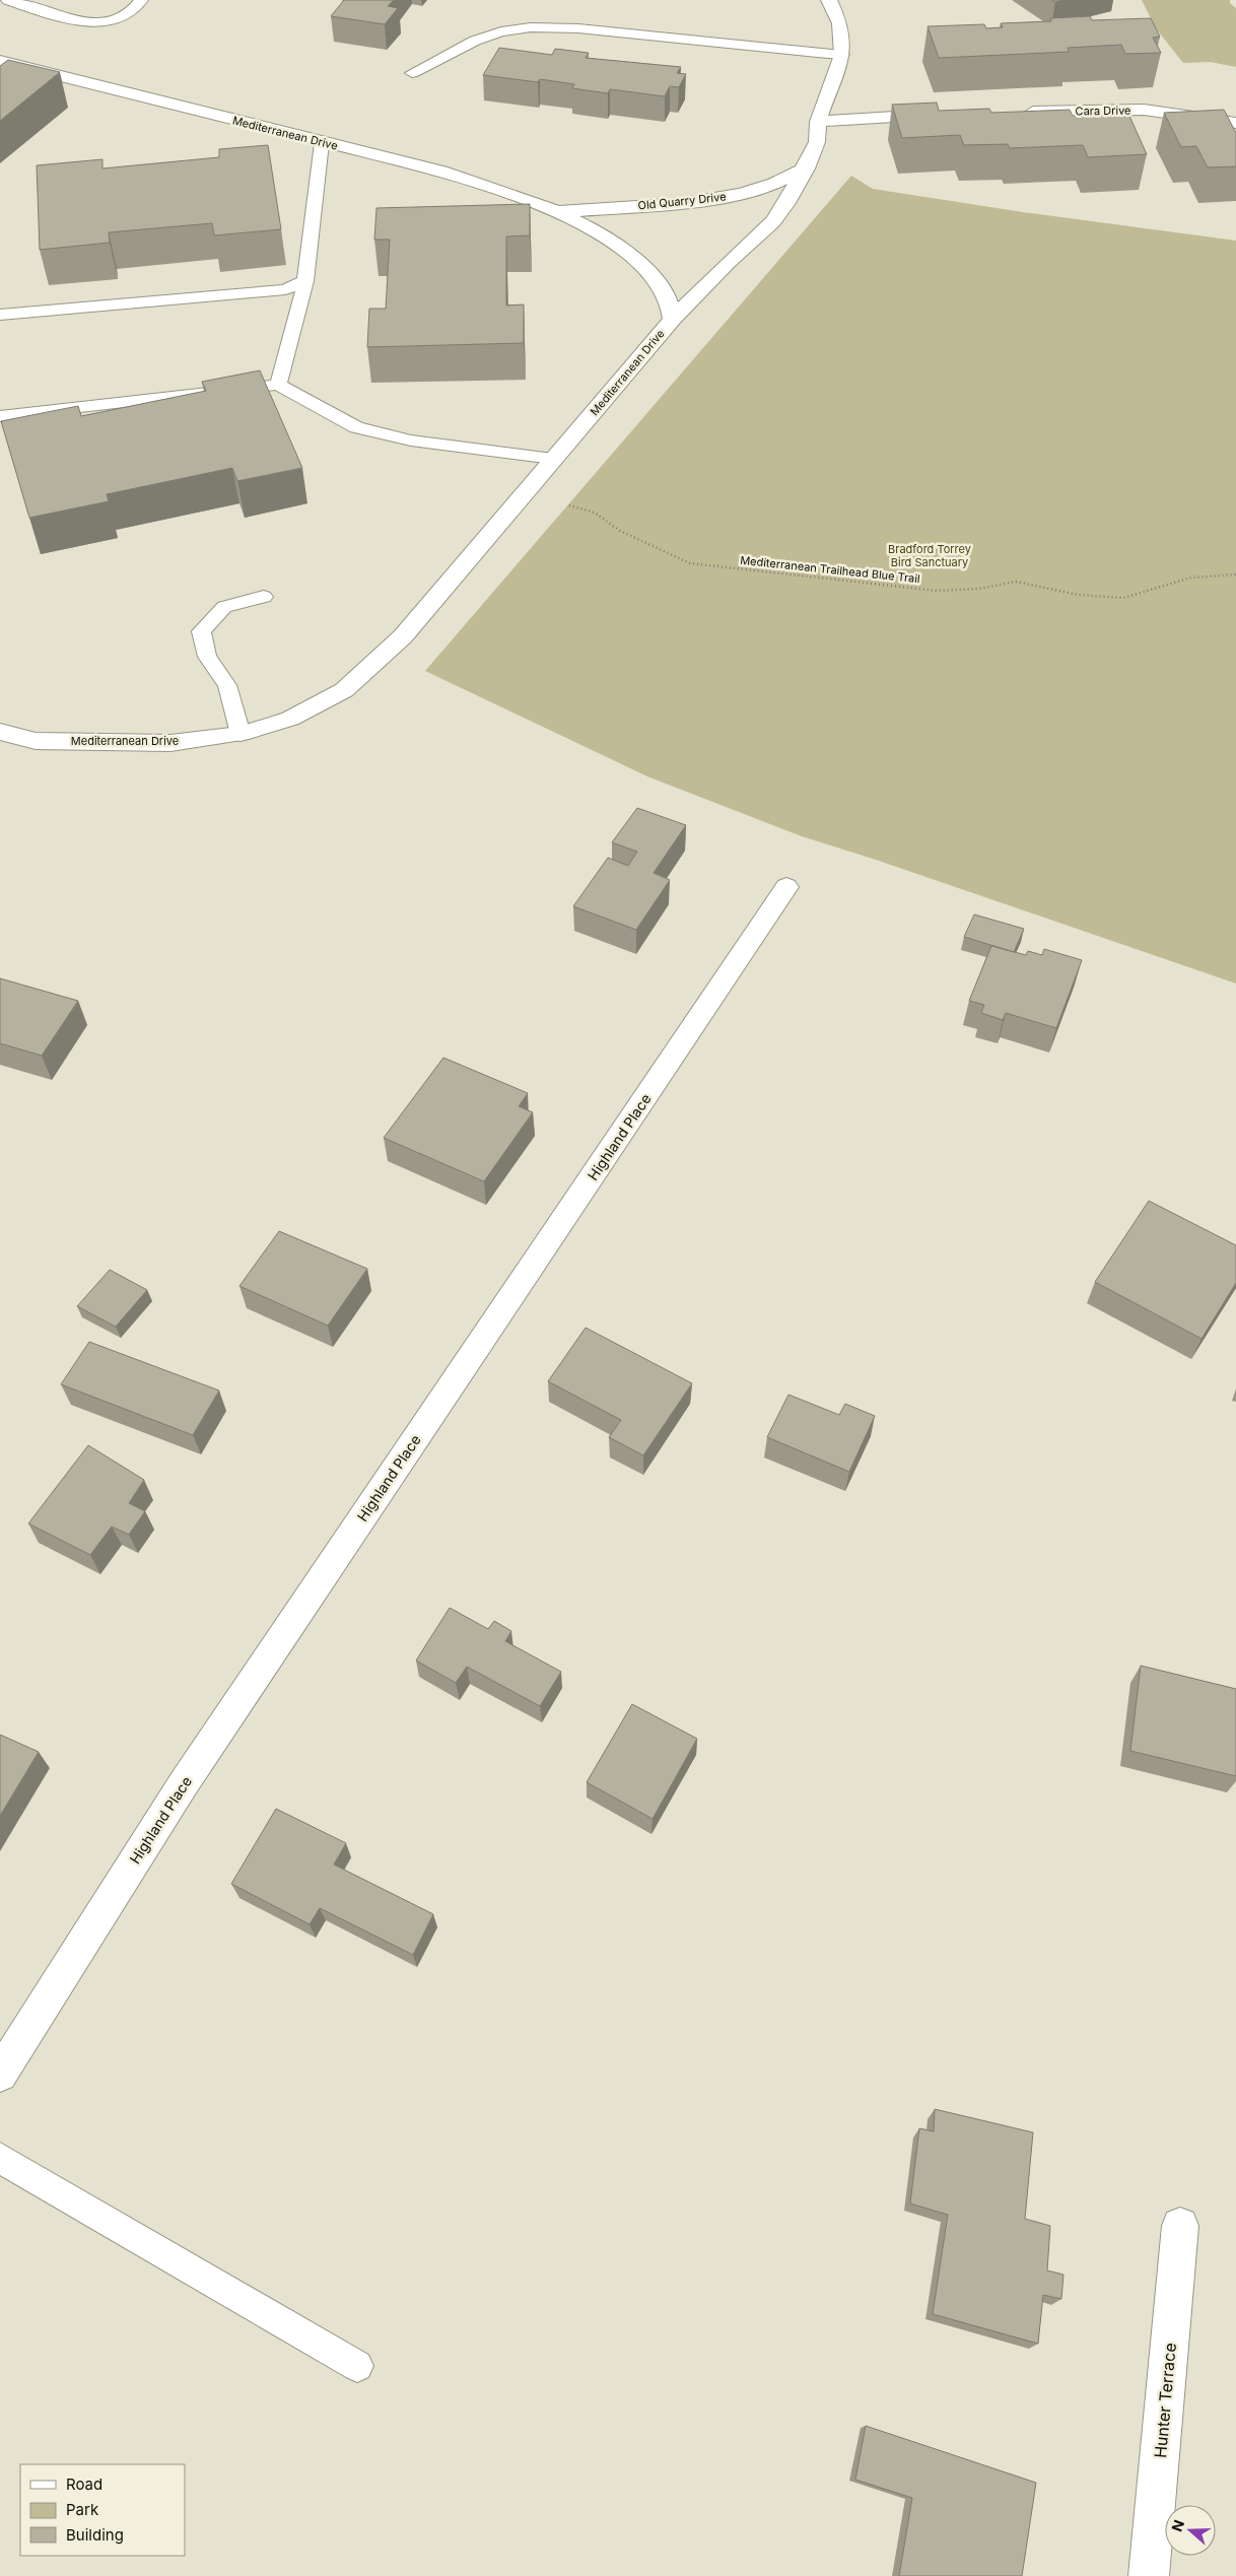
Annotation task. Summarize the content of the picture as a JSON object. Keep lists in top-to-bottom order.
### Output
{
  "streets": {
    "street": [
      "Cara Drive",
      "Mediterranean Drive",
      "Old Quarry Drive",
      "Highland Place",
      "Hunter Terrace"
    ],
    "path": ["Mediterranean Trailhead Blue Trail"]
  },
  "crossings": [
    ["Mediterranean Drive", "Old Quarry Drive"],
    ["Mediterranean Drive", "Mediterranean Trailhead Blue Trail"]
  ],
  "parks": ["Bradford Torrey Bird Sanctuary"],
  "legend": ["Road", "Park", "Building"],
  "north": "left"
}
